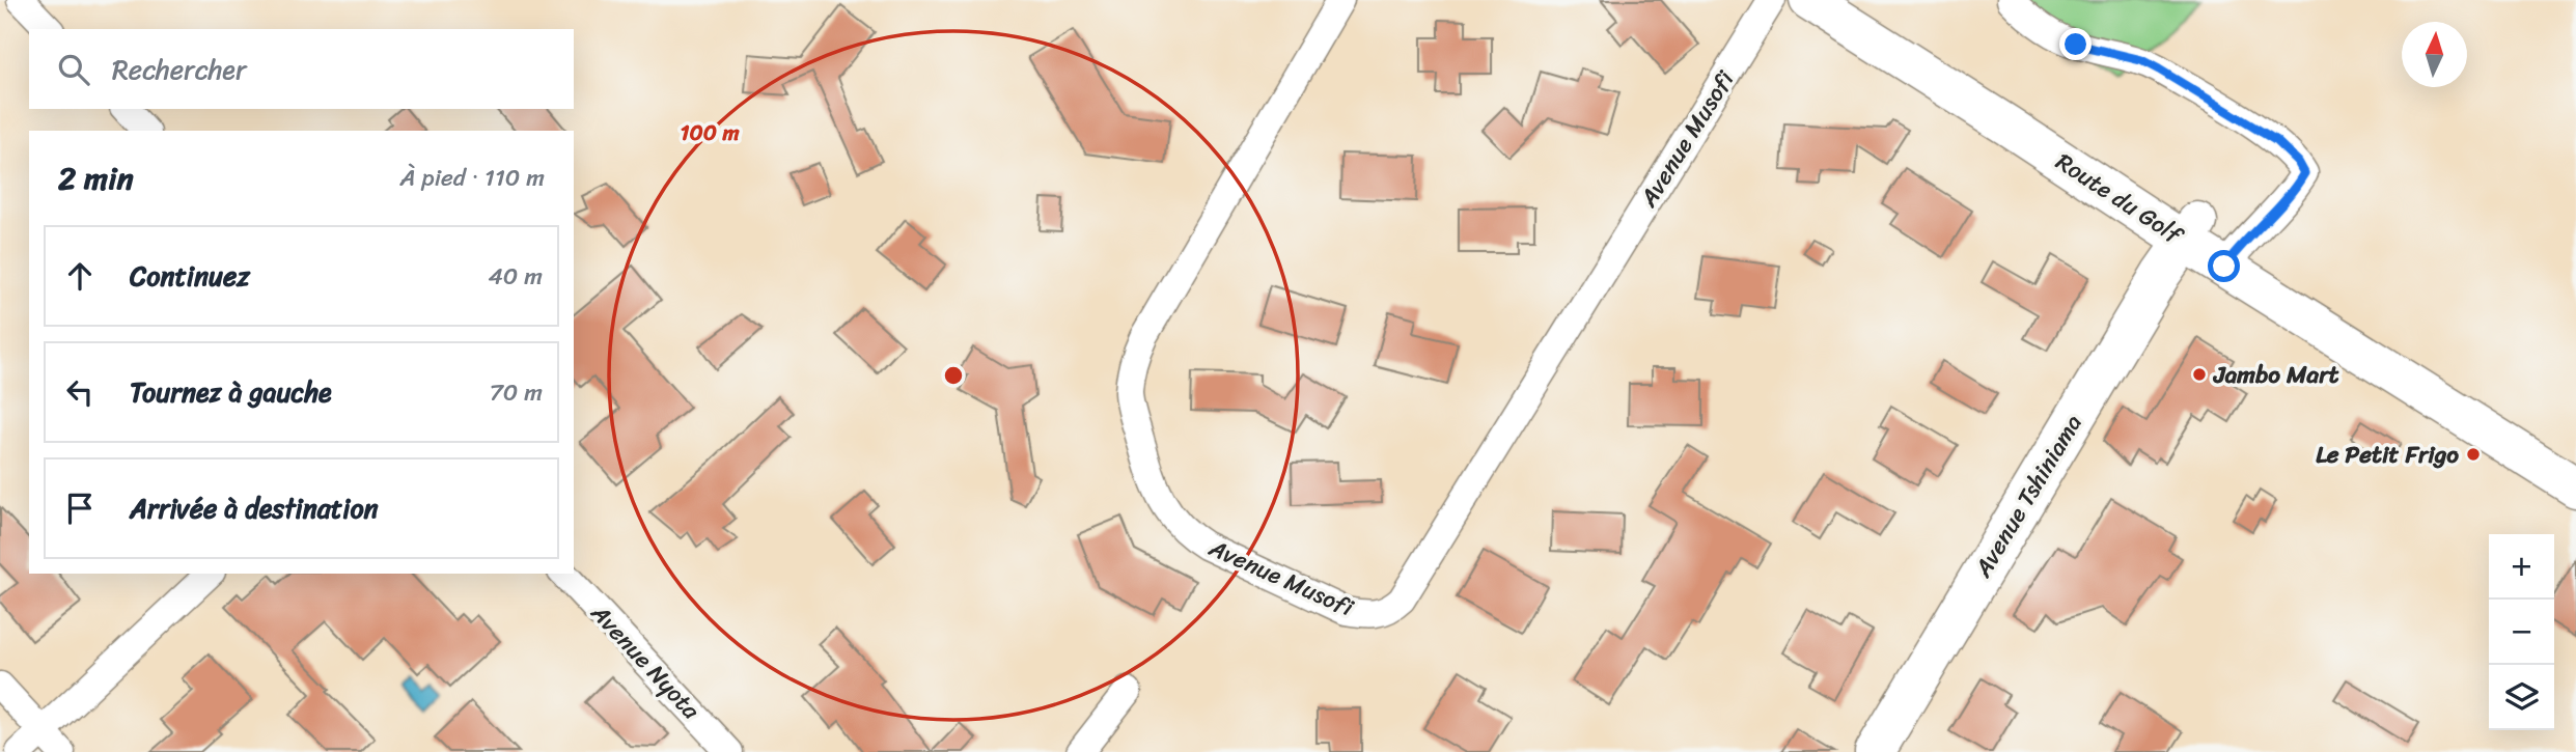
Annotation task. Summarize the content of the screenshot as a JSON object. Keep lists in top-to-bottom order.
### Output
{
  "streets": {
    "main road": ["Route du Golf", "Avenue Tshiniama"],
    "street": ["Avenue Musofi", "Avenue Nyota"]
  },
  "crossings": [
    ["Route du Golf", "Avenue Tshiniama"]
  ],
  "places": ["Jambo Mart", "Le Petit Frigo"],
  "north": "top",
  "page": {
    "search": "Rechercher",
    "heading": ["2 min", "À pied · 110 m"],
    "list": [
      ["Continuez", "40 m"],
      ["Tournez à gauche", "70 m"],
      "Arrivée à destination"
    ],
    "map_buttons": ["+", "−"]
  },
  "rings": ["100 m"]
}
